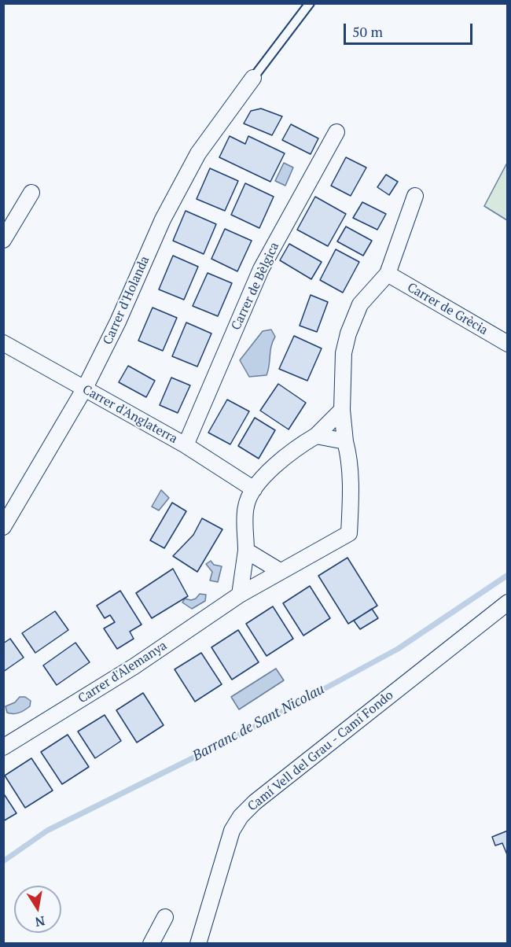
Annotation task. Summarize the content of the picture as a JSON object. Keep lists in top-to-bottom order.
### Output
{
  "streets": {
    "street": [
      "Carrer de Bèlgica",
      "Carrer d'Holanda",
      "Carrer de Grècia",
      "Carrer d'Anglaterra",
      "Carrer d'Alemanya",
      "Camí Vell del Grau - Camí Fondo"
    ]
  },
  "crossings": [
    ["Carrer de Bèlgica", "Carrer d'Anglaterra"],
    ["Carrer d'Holanda", "Carrer d'Anglaterra"],
    ["Carrer d'Anglaterra", "Carrer d'Alemanya"]
  ],
  "water": ["Barranc de Sant Nicolau"],
  "scale_bar": "50 m",
  "north": "bottom"
}
